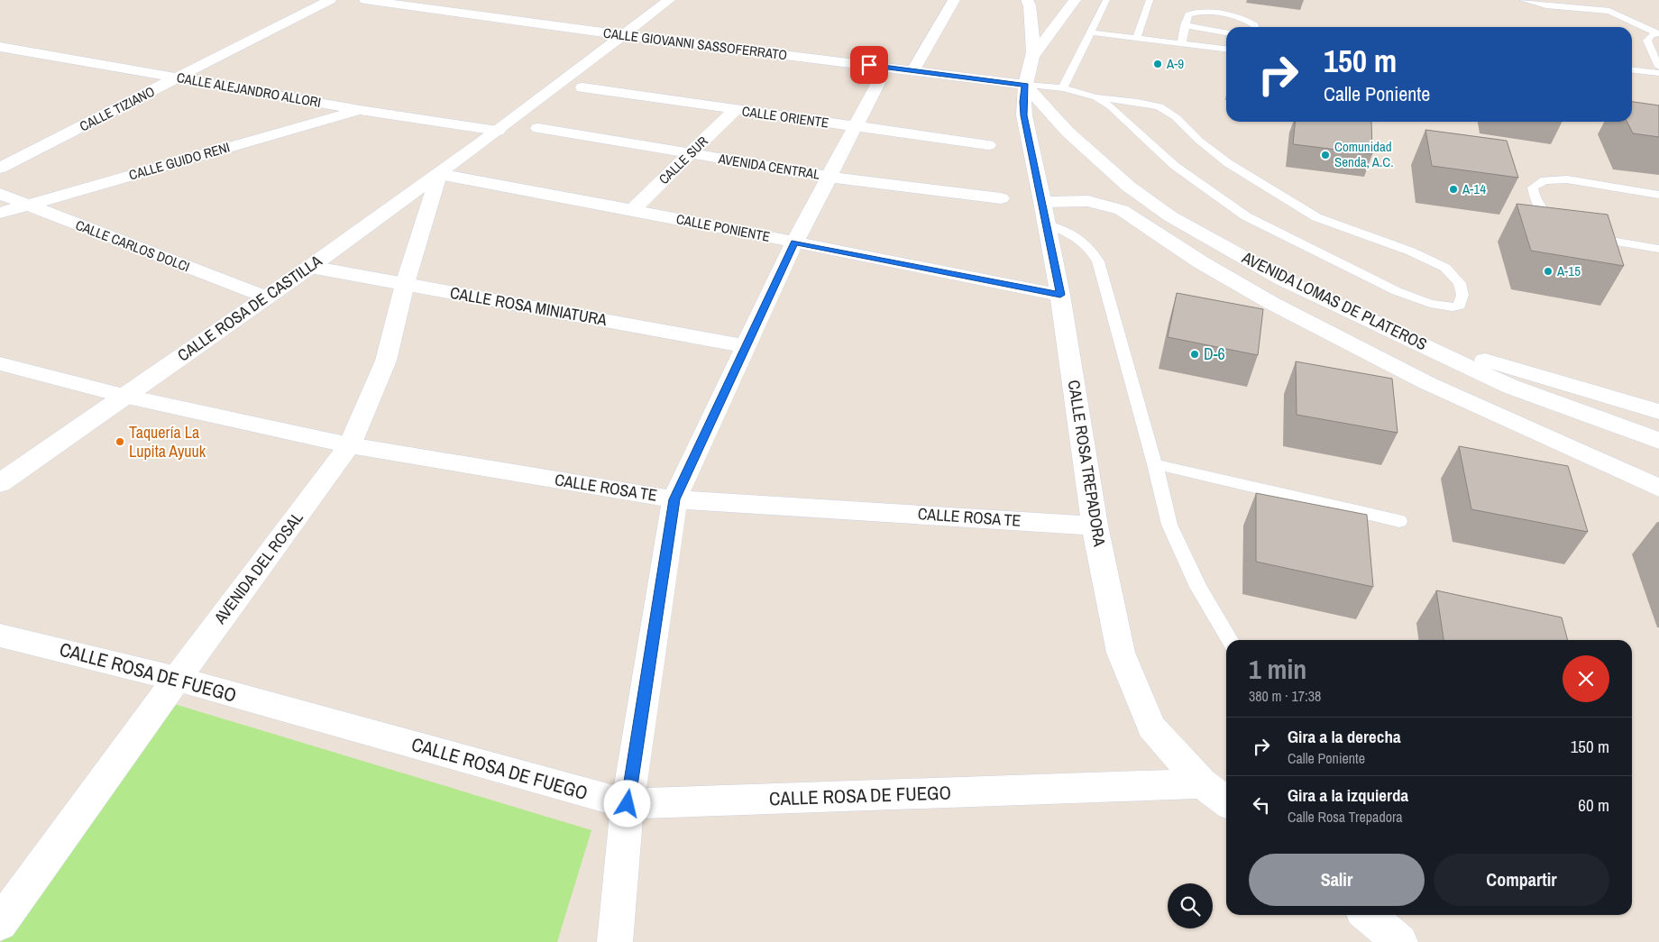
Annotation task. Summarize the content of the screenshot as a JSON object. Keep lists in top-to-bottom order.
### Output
{
  "streets": {
    "street": [
      "CALLE GIOVANNI SASSOFERRATO",
      "CALLE ALEJANDRO ALLORI",
      "CALLE TIZIANO",
      "CALLE ORIENTE",
      "CALLE SUR",
      "CALLE GUIDO RENI",
      "AVENIDA CENTRAL",
      "CALLE PONIENTE",
      "CALLE CARLOS DOLCI",
      "AVENIDA LOMAS DE PLATEROS",
      "CALLE ROSA MINIATURA",
      "CALLE ROSA DE CASTILLA",
      "CALLE ROSA TREPADORA",
      "CALLE ROSA TE",
      "AVENIDA DEL ROSAL",
      "CALLE ROSA DE FUEGO"
    ]
  },
  "crossings": [
    ["CALLE GIOVANNI SASSOFERRATO", "AVENIDA LOMAS DE PLATEROS"],
    ["CALLE GIOVANNI SASSOFERRATO", "CALLE ROSA DE CASTILLA"],
    ["CALLE GIOVANNI SASSOFERRATO", "CALLE ROSA TREPADORA"],
    ["CALLE ALEJANDRO ALLORI", "CALLE TIZIANO"],
    ["CALLE ALEJANDRO ALLORI", "CALLE GUIDO RENI"],
    ["CALLE ALEJANDRO ALLORI", "CALLE ROSA DE CASTILLA"],
    ["CALLE ORIENTE", "CALLE SUR"],
    ["CALLE SUR", "AVENIDA CENTRAL"],
    ["CALLE SUR", "CALLE PONIENTE"],
    ["CALLE GUIDO RENI", "CALLE CARLOS DOLCI"],
    ["CALLE PONIENTE", "CALLE ROSA DE CASTILLA"],
    ["CALLE PONIENTE", "CALLE ROSA TREPADORA"],
    ["CALLE PONIENTE", "AVENIDA DEL ROSAL"],
    ["CALLE CARLOS DOLCI", "CALLE ROSA DE CASTILLA"],
    ["AVENIDA LOMAS DE PLATEROS", "CALLE ROSA TREPADORA"],
    ["CALLE ROSA MINIATURA", "CALLE ROSA DE CASTILLA"],
    ["CALLE ROSA MINIATURA", "AVENIDA DEL ROSAL"],
    ["CALLE ROSA DE CASTILLA", "CALLE ROSA TE"],
    ["CALLE ROSA DE CASTILLA", "AVENIDA DEL ROSAL"],
    ["CALLE ROSA TREPADORA", "CALLE ROSA TE"],
    ["CALLE ROSA TREPADORA", "CALLE ROSA DE FUEGO"],
    ["CALLE ROSA TE", "AVENIDA DEL ROSAL"],
    ["AVENIDA DEL ROSAL", "CALLE ROSA DE FUEGO"]
  ],
  "places": [
    "A-9",
    "Comunidad Senda, A.C.",
    "A-14",
    "A-15",
    "D-6",
    "Taquería La Lupita Ayuuk"
  ],
  "page": {
    "turn": ["150 m", "Calle Poniente"],
    "heading": ["1 min", "380 m · 17:38"],
    "list": [
      {
        "name": "Gira a la derecha",
        "note": "Calle Poniente",
        "value": "150 m"
      },
      {
        "name": "Gira a la izquierda",
        "note": "Calle Rosa Trepadora",
        "value": "60 m"
      }
    ],
    "buttons": ["Salir", "Compartir"]
  }
}
